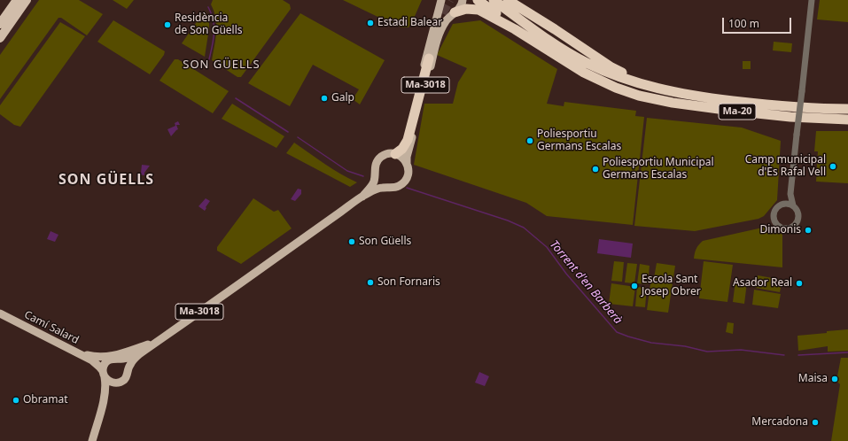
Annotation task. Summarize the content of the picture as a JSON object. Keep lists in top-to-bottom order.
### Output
{
  "streets": {
    "highway": ["Ma-20"],
    "main road": ["Ma-3018", "Camí Salard"]
  },
  "crossings": [
    ["Ma-3018", "Camí Salard"]
  ],
  "districts": ["SON GÜELLS", "SON GÜELLS"],
  "water": ["Torrent d'en Barberà"],
  "places": [
    "Estadi Balear",
    "Residència de Son Güells",
    "Galp",
    "Poliesportiu Germans Escalas",
    "Camp municipal d'Es Rafal Vell",
    "Poliesportiu Municipal Germans Escalas",
    "Dimonis",
    "Son Güells",
    "Son Fornaris",
    "Asador Real",
    "Escola Sant Josep Obrer",
    "Maisa",
    "Obramat",
    "Mercadona"
  ],
  "scale_bar": "100 m"
}
